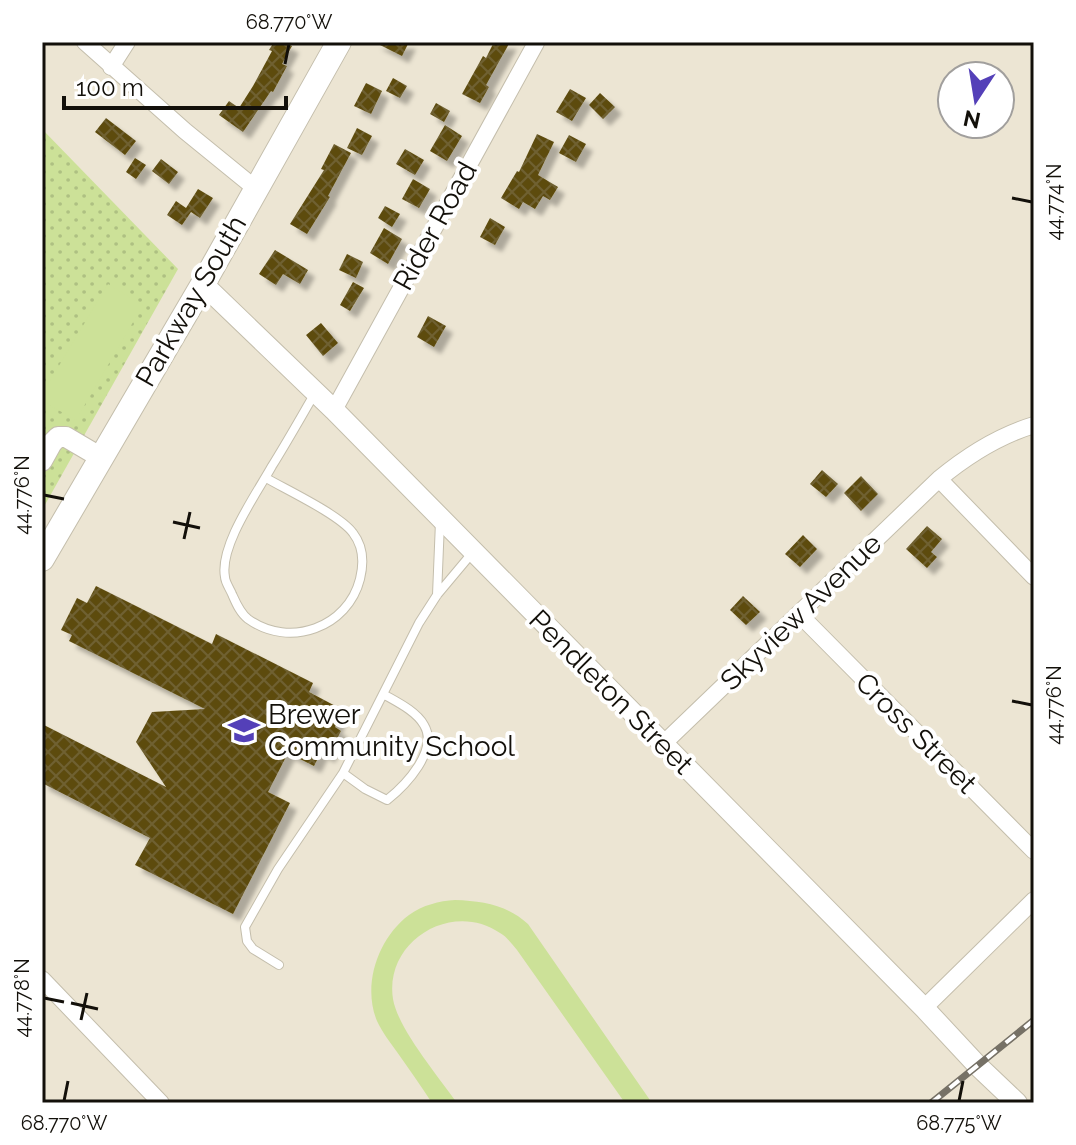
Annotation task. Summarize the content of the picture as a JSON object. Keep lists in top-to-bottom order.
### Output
{
  "streets": {
    "main road": ["Parkway South"],
    "street": [
      "Rider Road",
      "Skyview Avenue",
      "Pendleton Street",
      "Cross Street"
    ]
  },
  "crossings": [
    ["Rider Road", "Pendleton Street"],
    ["Parkway South", "Pendleton Street"],
    ["Skyview Avenue", "Pendleton Street"],
    ["Skyview Avenue", "Cross Street"]
  ],
  "places": {
    "school or university": ["Brewer Community School"]
  },
  "scale_bar": "100 m",
  "north": "bottom",
  "coordinates": [
    "68.770°W",
    "44.774°N",
    "44.776°N",
    "44.778°N",
    "68.775°W"
  ]
}
